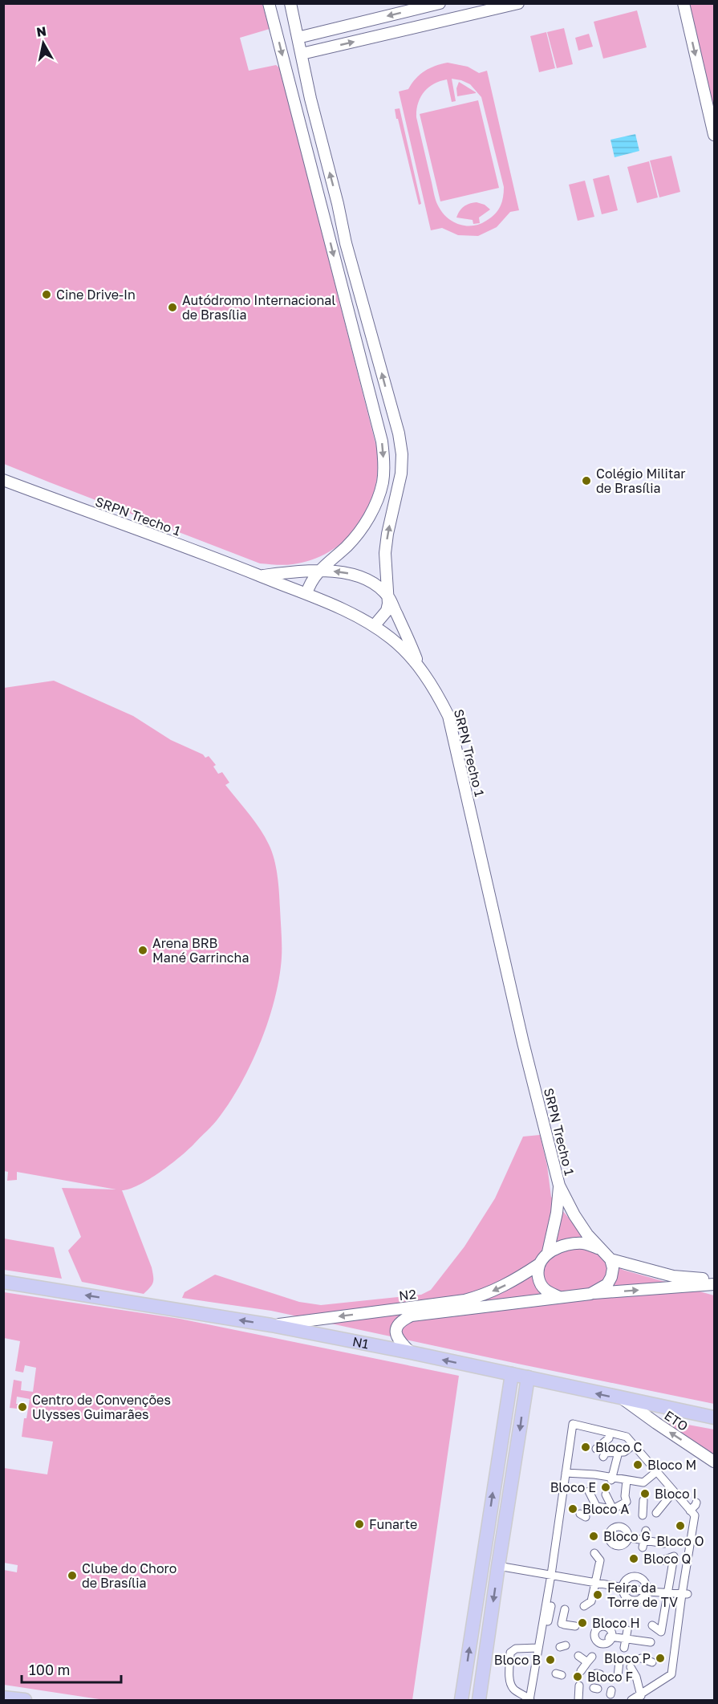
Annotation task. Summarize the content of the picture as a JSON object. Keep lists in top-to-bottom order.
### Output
{
  "streets": {
    "highway": ["N1"],
    "main road": ["SRPN Trecho 1", "N2", "ETO"]
  },
  "crossings": [
    ["SRPN Trecho 1", "N2"],
    ["N2", "N1"],
    ["N1", "ETO"]
  ],
  "one_way": ["N2", "N1", "ETO"],
  "places": [
    "Cine Drive-In",
    "Autódromo Internacional de Brasília",
    "Colégio Militar de Brasília",
    "Arena BRB Mané Garrincha",
    "Centro de Convenções Ulysses Guimarães",
    "Bloco C",
    "Bloco M",
    "Bloco E",
    "Bloco I",
    "Bloco A",
    "Funarte",
    "Bloco O",
    "Bloco G",
    "Bloco Q",
    "Clube do Choro de Brasília",
    "Feira da Torre de TV",
    "Bloco H",
    "Bloco P",
    "Bloco B",
    "Bloco F"
  ],
  "scale_bar": "100 m",
  "north": "top"
}
